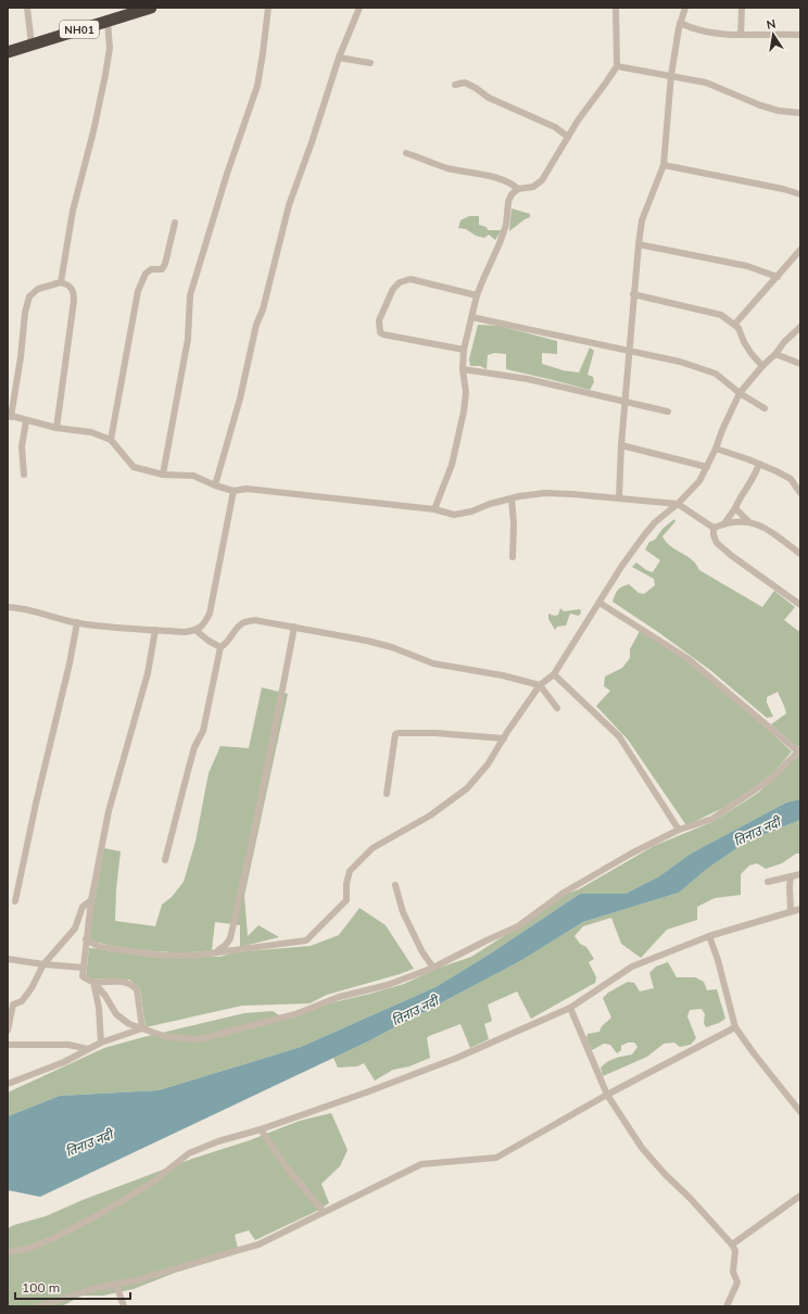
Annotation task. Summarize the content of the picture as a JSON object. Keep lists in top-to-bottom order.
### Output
{
  "streets": {
    "highway": ["NH01"]
  },
  "water": ["तिनाउ नदी"],
  "scale_bar": "100 m",
  "north": "top"
}
